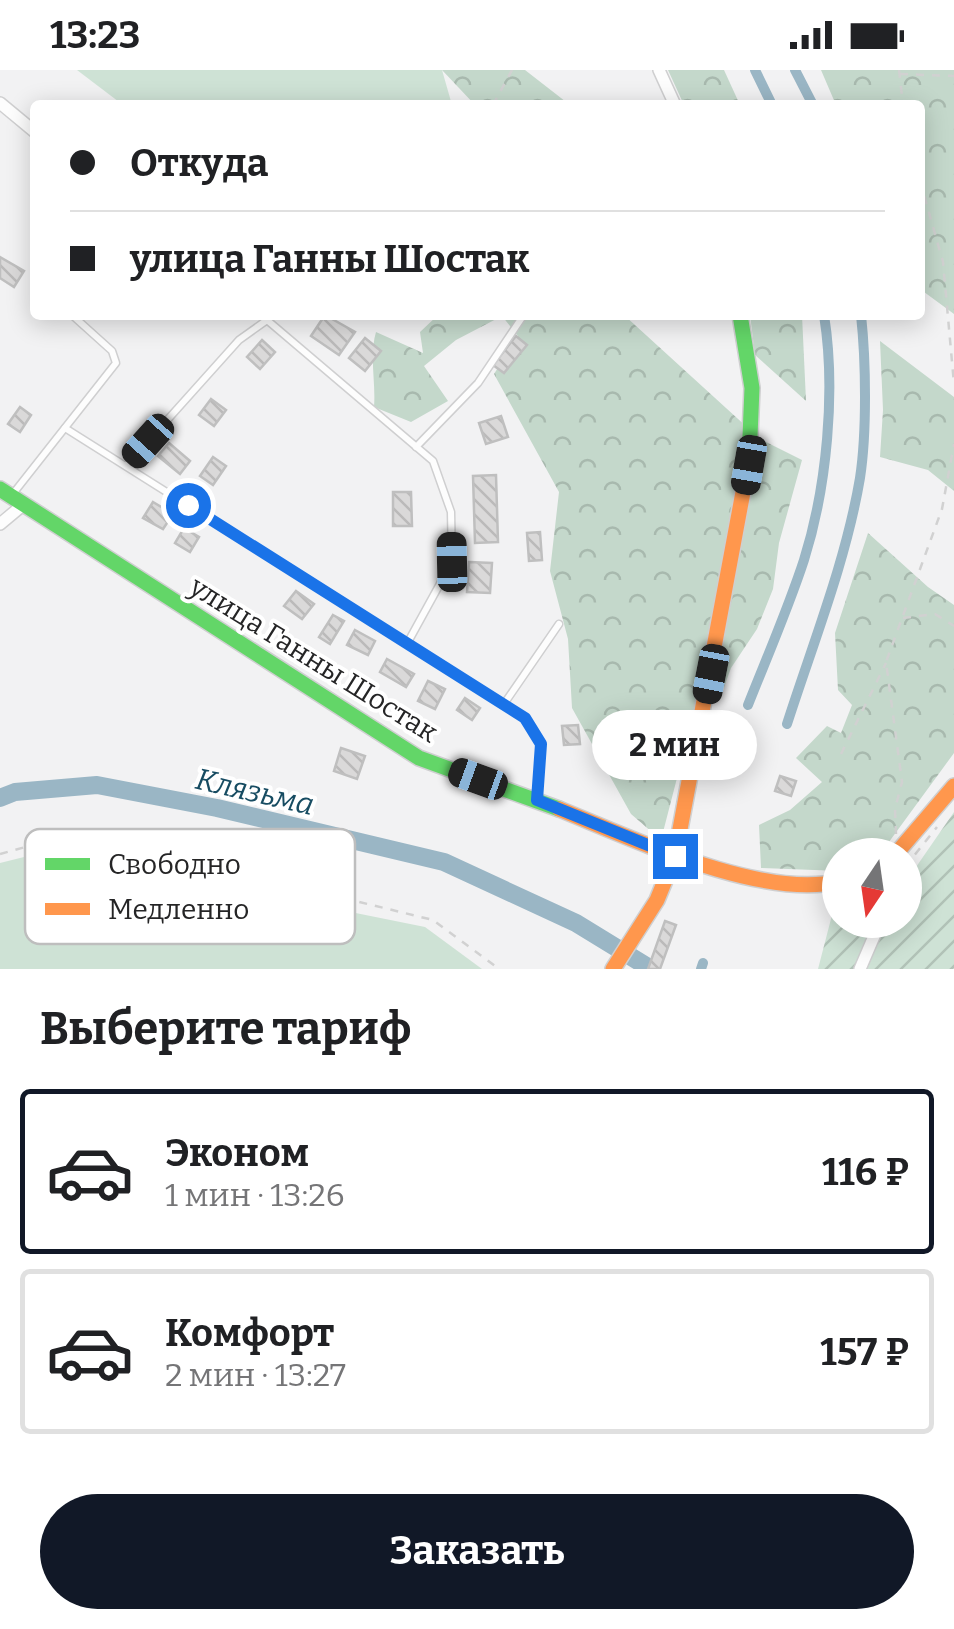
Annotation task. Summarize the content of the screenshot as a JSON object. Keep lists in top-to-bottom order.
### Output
{
  "streets": {
    "main road": ["улица Ганны Шостак"]
  },
  "water": ["Клязьма"],
  "legend": ["Свободно", "Медленно"],
  "north": "bottom",
  "page": {
    "status": "13:23",
    "banner": ["Откуда", "улица Ганны Шостак"],
    "bubble": "2 мин",
    "heading": "Выберите тариф",
    "list": [
      {
        "name": "Эконом",
        "note": "1 мин · 13:26",
        "value": "116 ₽"
      },
      {
        "name": "Комфорт",
        "note": "2 мин · 13:27",
        "value": "157 ₽"
      }
    ],
    "buttons": "Заказать"
  }
}
